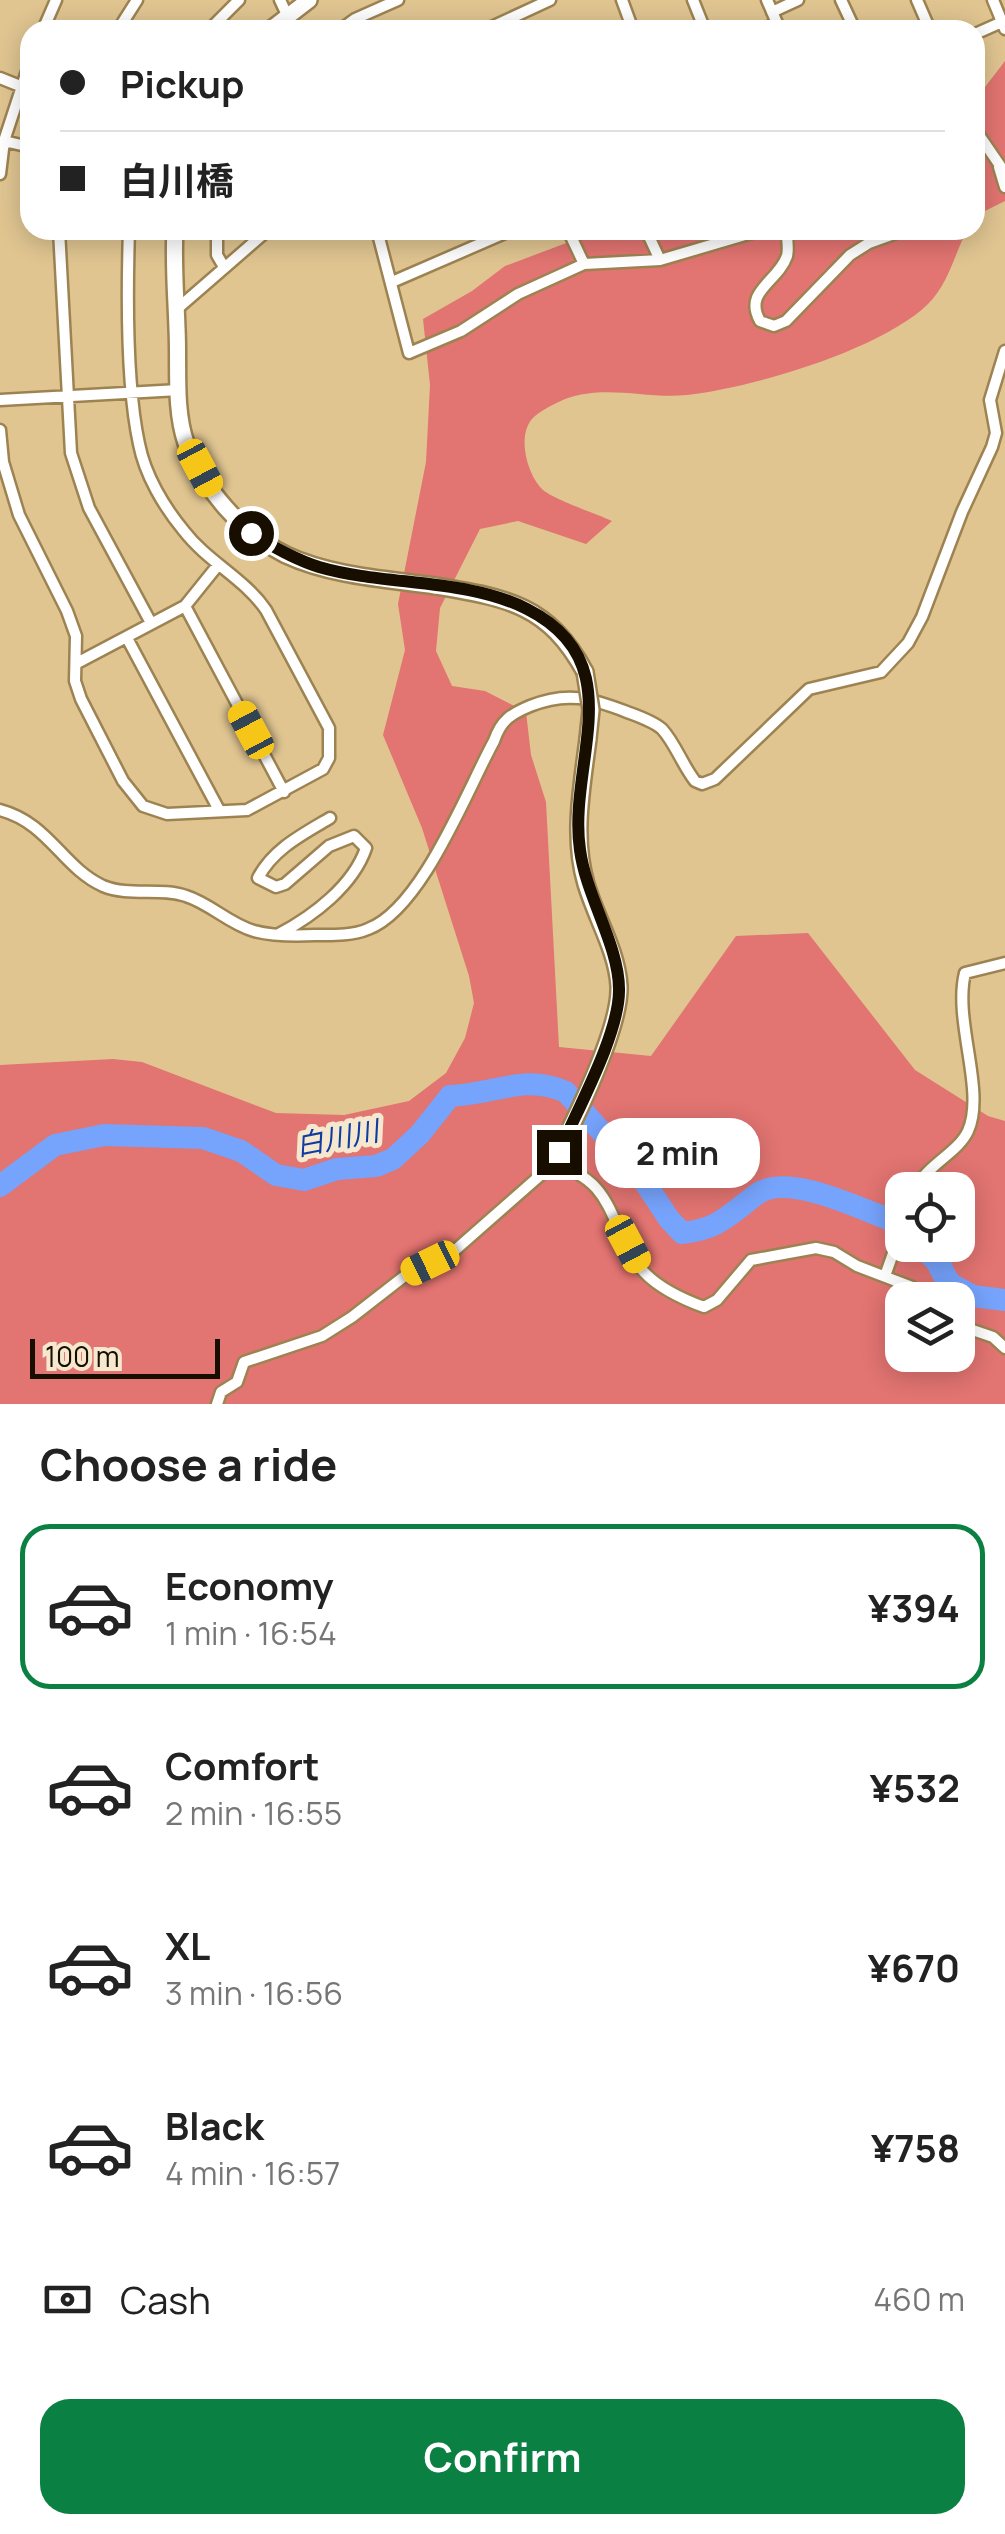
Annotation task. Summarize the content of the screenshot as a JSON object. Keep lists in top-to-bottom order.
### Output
{
  "water": ["白川川"],
  "scale_bar": "100 m",
  "page": {
    "banner": ["Pickup", "白川橋"],
    "bubble": "2 min",
    "scale": "100 m",
    "heading": "Choose a ride",
    "list": [
      {
        "name": "Economy",
        "note": "1 min · 16:54",
        "value": "¥394"
      },
      {
        "name": "Comfort",
        "note": "2 min · 16:55",
        "value": "¥532"
      },
      {
        "name": "XL",
        "note": "3 min · 16:56",
        "value": "¥670"
      },
      {
        "name": "Black",
        "note": "4 min · 16:57",
        "value": "¥758"
      }
    ],
    "pay": ["Cash", "460 m"],
    "buttons": "Confirm"
  }
}
